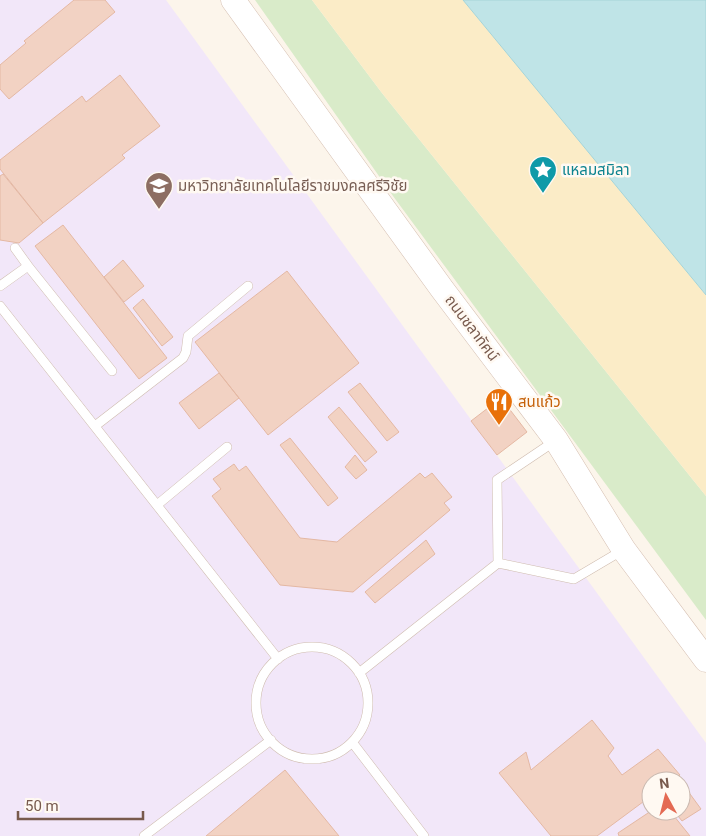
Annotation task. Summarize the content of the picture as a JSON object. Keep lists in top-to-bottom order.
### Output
{
  "streets": {
    "main road": ["ถนนชลาทัศน์"]
  },
  "places": {
    "place": ["แหลมสมิลา"],
    "school or university": ["มหาวิทยาลัยเทคโนโลยีราชมงคลศรีวิชัย"],
    "restaurant": ["สนแก้ว"]
  },
  "scale_bar": "50 m",
  "north": "top"
}
